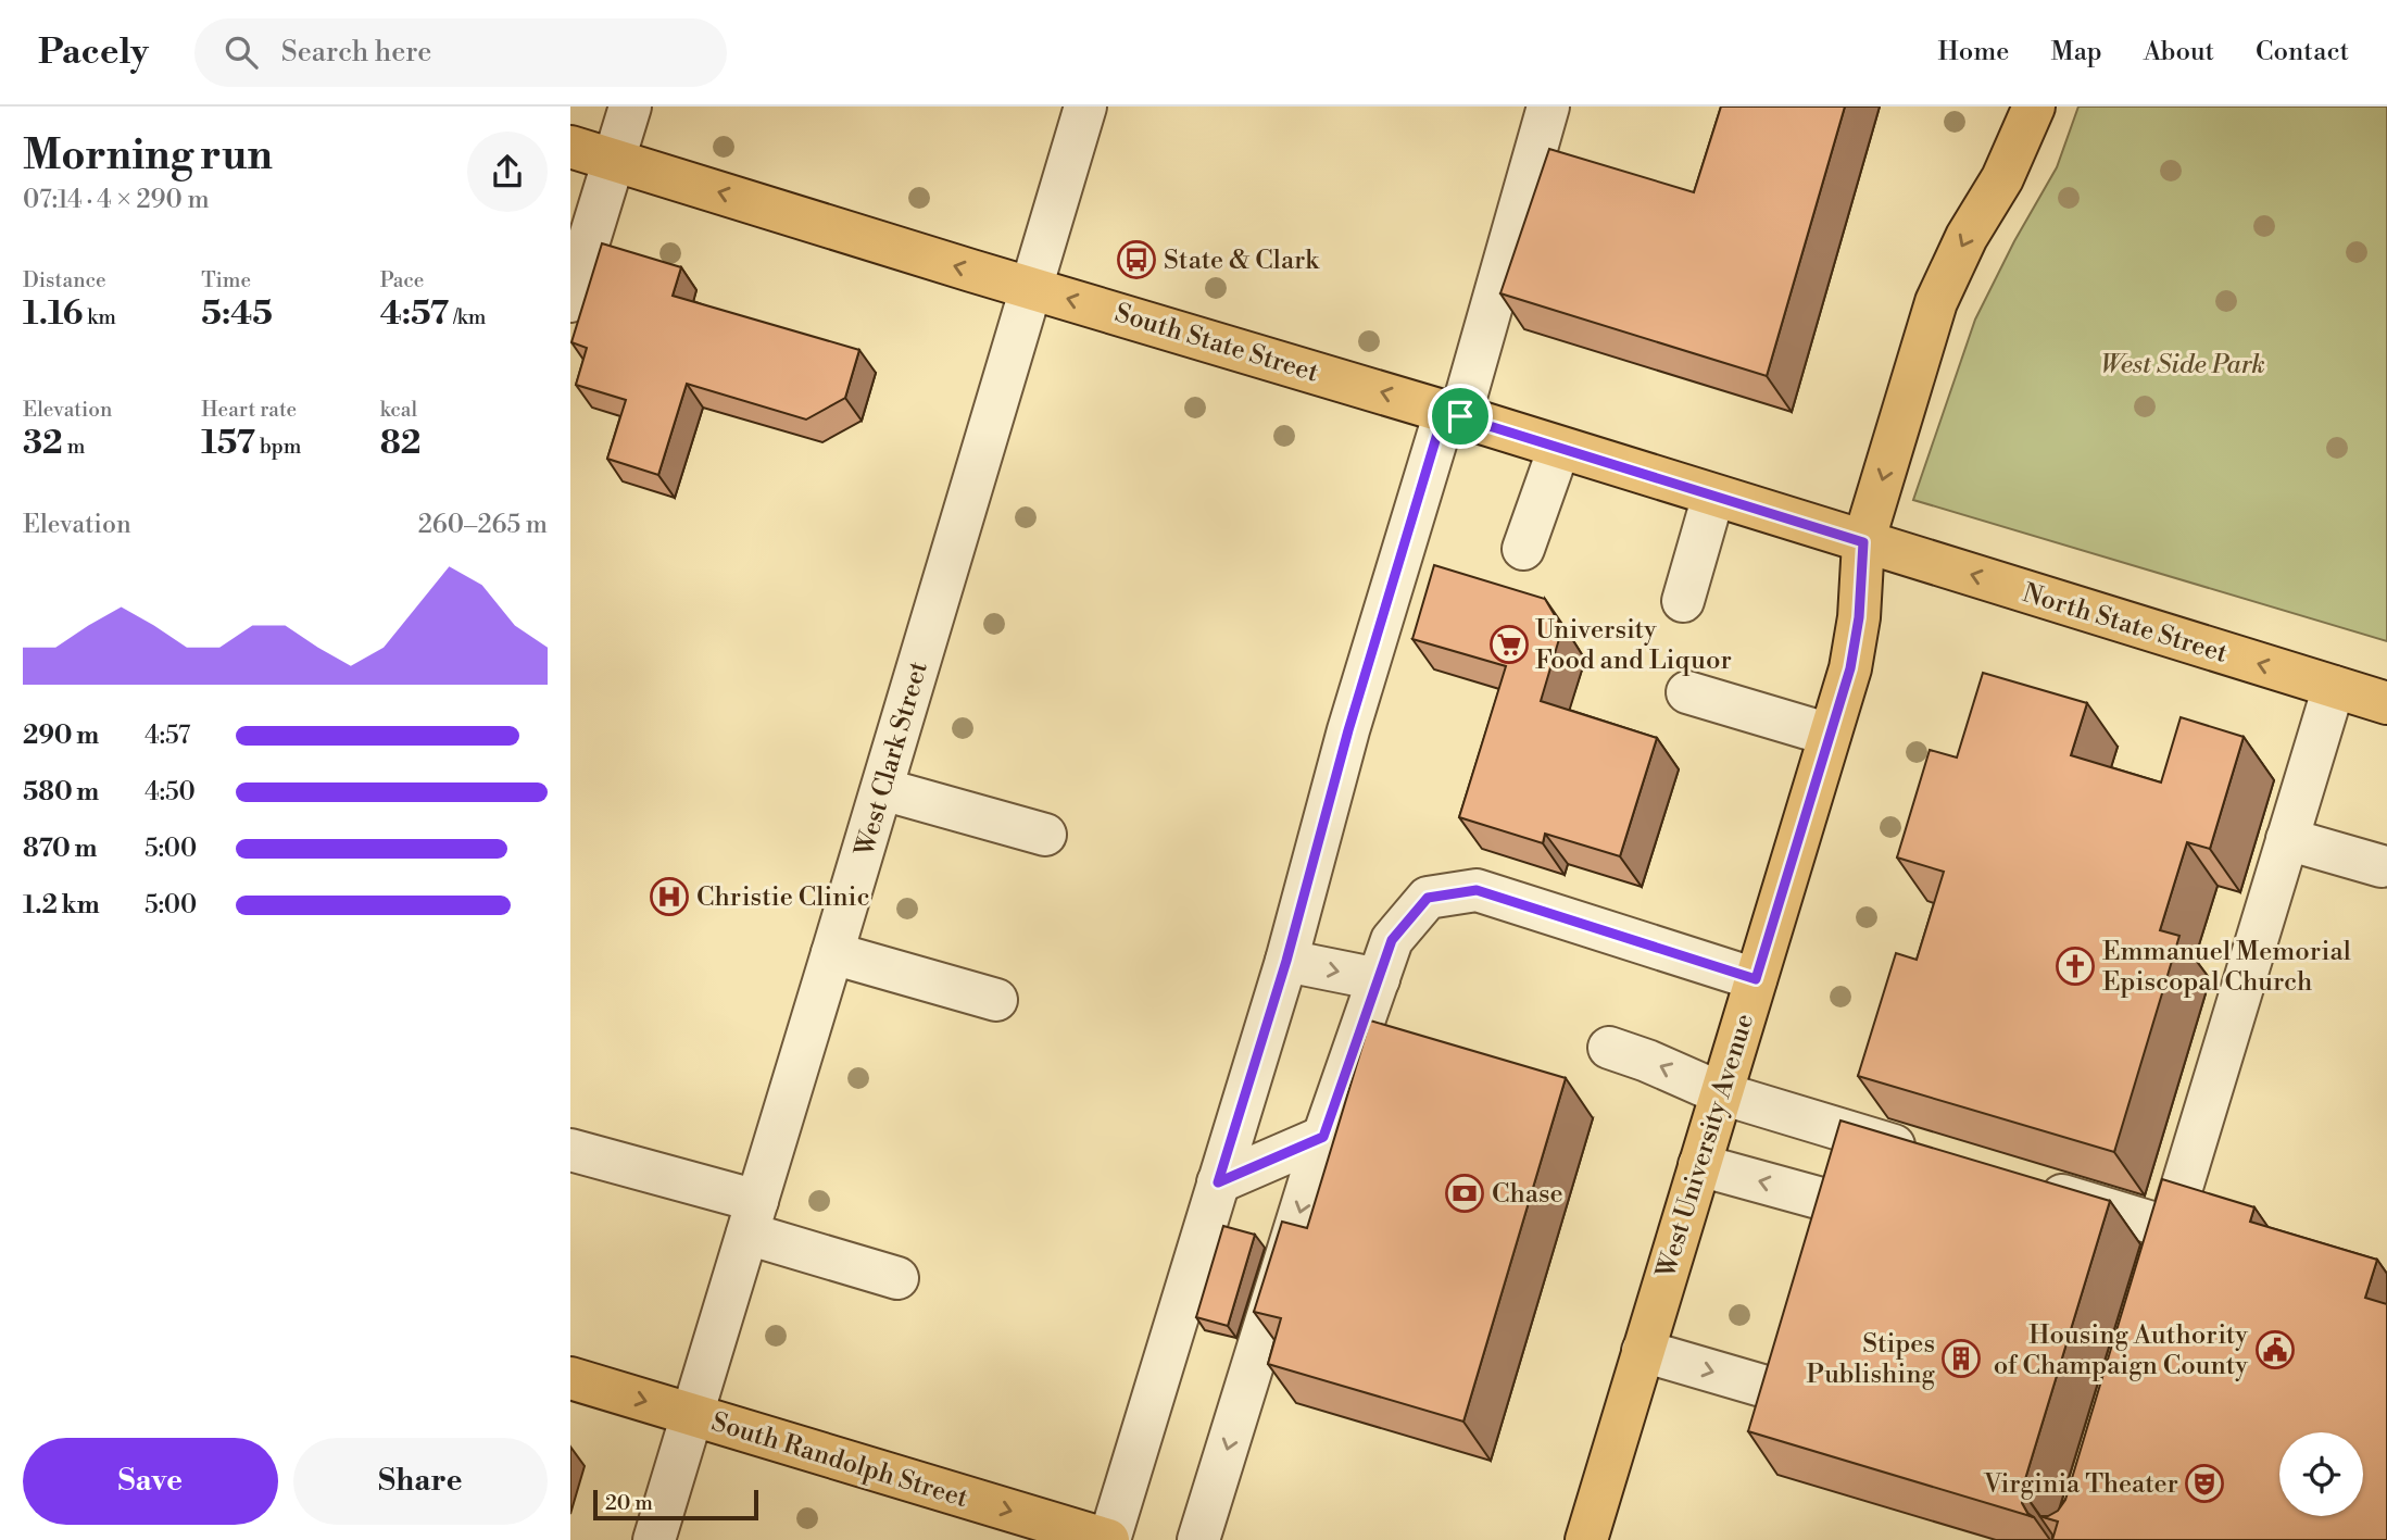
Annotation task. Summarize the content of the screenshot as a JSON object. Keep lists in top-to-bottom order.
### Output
{
  "streets": {
    "main road": [
      "South State Street",
      "North State Street",
      "West University Avenue",
      "South Randolph Street"
    ],
    "street": ["West Clark Street"]
  },
  "crossings": [
    ["South State Street", "North State Street"],
    ["South State Street", "West Clark Street"],
    ["South State Street", "West University Avenue"],
    ["North State Street", "West University Avenue"],
    ["West Clark Street", "South Randolph Street"]
  ],
  "one_way": ["South State Street", "North State Street", "South Randolph Street"],
  "parks": ["West Side Park"],
  "places": {
    "bus stop": ["State & Clark"],
    "supermarket": ["University Food and Liquor"],
    "hospital": ["Christie Clinic"],
    "church": ["Emmanuel Memorial Episcopal Church"],
    "bank": ["Chase"],
    "public building": ["Housing Authority of Champaign County"],
    "building": ["Stipes Publishing"],
    "theatre": ["Virginia Theater"]
  },
  "scale_bar": "20 m",
  "page": {
    "header": "Pacely",
    "search": "Search here",
    "nav": [
      "Home",
      "Map",
      "About",
      "Contact"
    ],
    "heading": ["Morning run", "07:14 · 4 × 290 m"],
    "stats": [
      ["Distance", "1.16 km"],
      ["Time", "5:45"],
      ["Pace", "4:57 /km"],
      ["Elevation", "32 m"],
      ["Heart rate", "157 bpm"],
      ["kcal", "82"]
    ],
    "chart": ["Elevation", "260–265 m"],
    "list": [
      {
        "name": "290 m",
        "note": "4:57"
      },
      {
        "name": "580 m",
        "note": "4:50"
      },
      {
        "name": "870 m",
        "note": "5:00"
      },
      {
        "name": "1.2 km",
        "note": "5:00"
      }
    ],
    "buttons": ["Save", "Share"],
    "scale": "20 m"
  }
}
